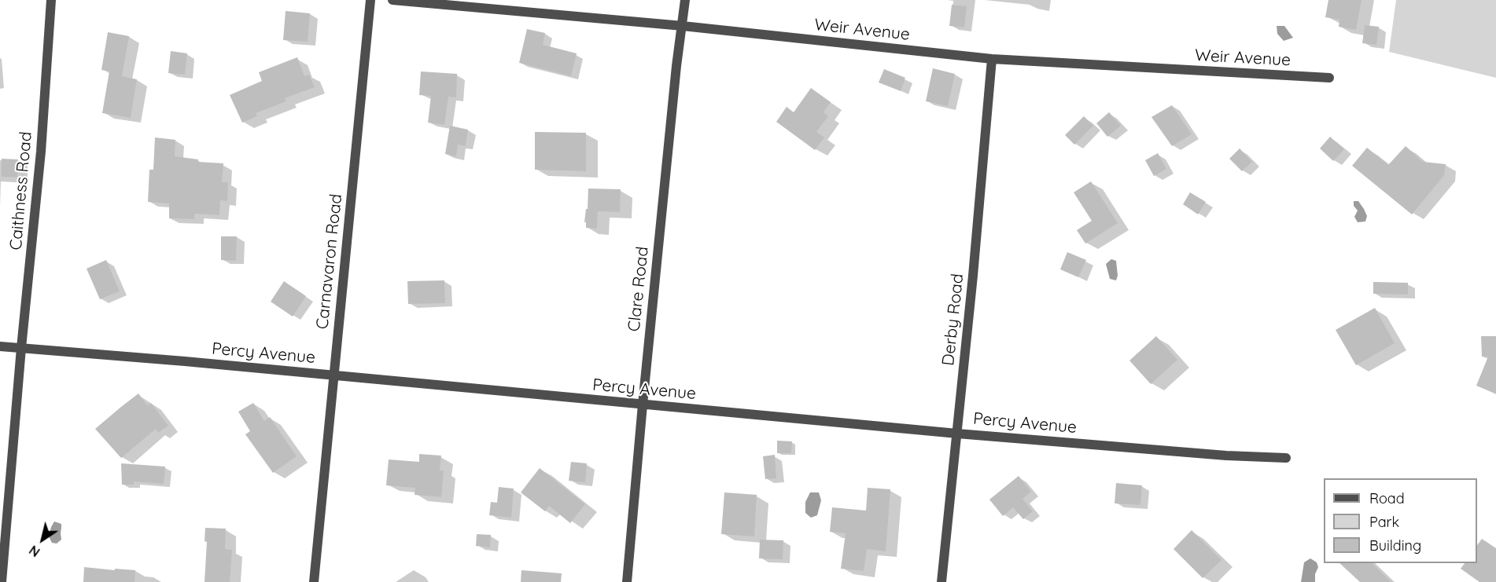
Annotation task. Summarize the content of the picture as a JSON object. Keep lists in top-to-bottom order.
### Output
{
  "streets": {
    "street": [
      "Weir Avenue",
      "Caithness Road",
      "Carnavaron Road",
      "Clare Road",
      "Derby Road",
      "Percy Avenue"
    ]
  },
  "crossings": [
    ["Weir Avenue", "Clare Road"],
    ["Weir Avenue", "Derby Road"],
    ["Caithness Road", "Percy Avenue"],
    ["Carnavaron Road", "Percy Avenue"],
    ["Clare Road", "Percy Avenue"],
    ["Derby Road", "Percy Avenue"]
  ],
  "legend": ["Road", "Park", "Building"],
  "north": "bottom left"
}
